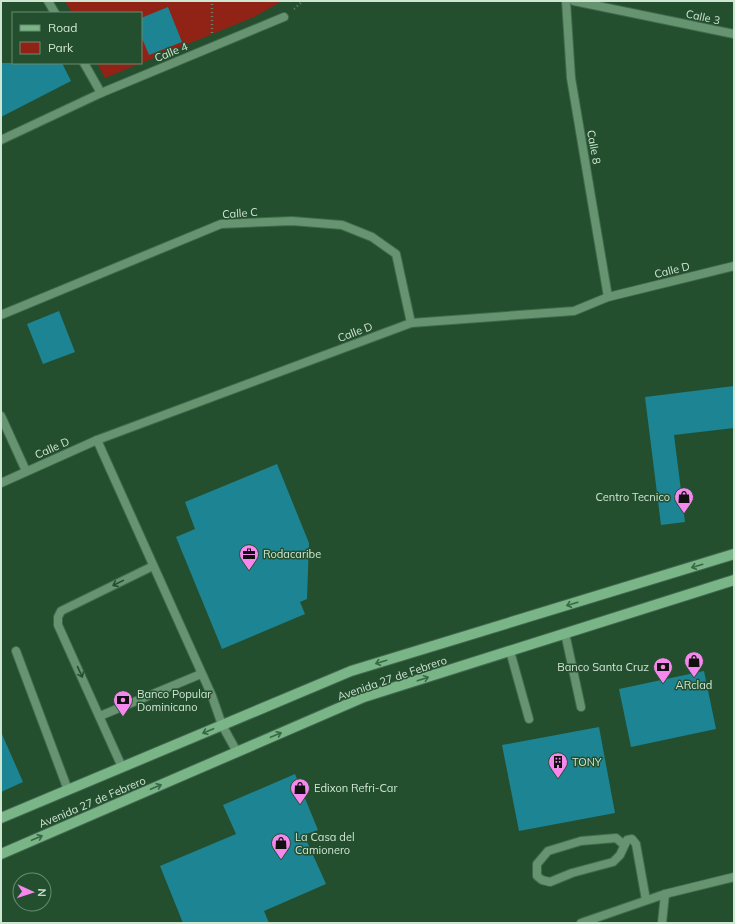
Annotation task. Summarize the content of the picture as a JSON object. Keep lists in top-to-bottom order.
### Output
{
  "streets": {
    "main road": ["Avenida 27 de Febrero"],
    "street": [
      "Calle 3",
      "Calle 4",
      "Calle 8",
      "Calle C",
      "Calle D"
    ]
  },
  "crossings": [
    ["Calle 8", "Calle D"],
    ["Calle C", "Calle D"]
  ],
  "places": {
    "shop": [
      "Centro Tecnico",
      "ARclad",
      "Edixon Refri-Car",
      "La Casa del Camionero"
    ],
    "office": ["Rodacaribe"],
    "bank": ["Banco Santa Cruz", "Banco Popular Dominicano"],
    "building": ["TONY"]
  },
  "legend": ["Road", "Park"],
  "north": "right"
}
